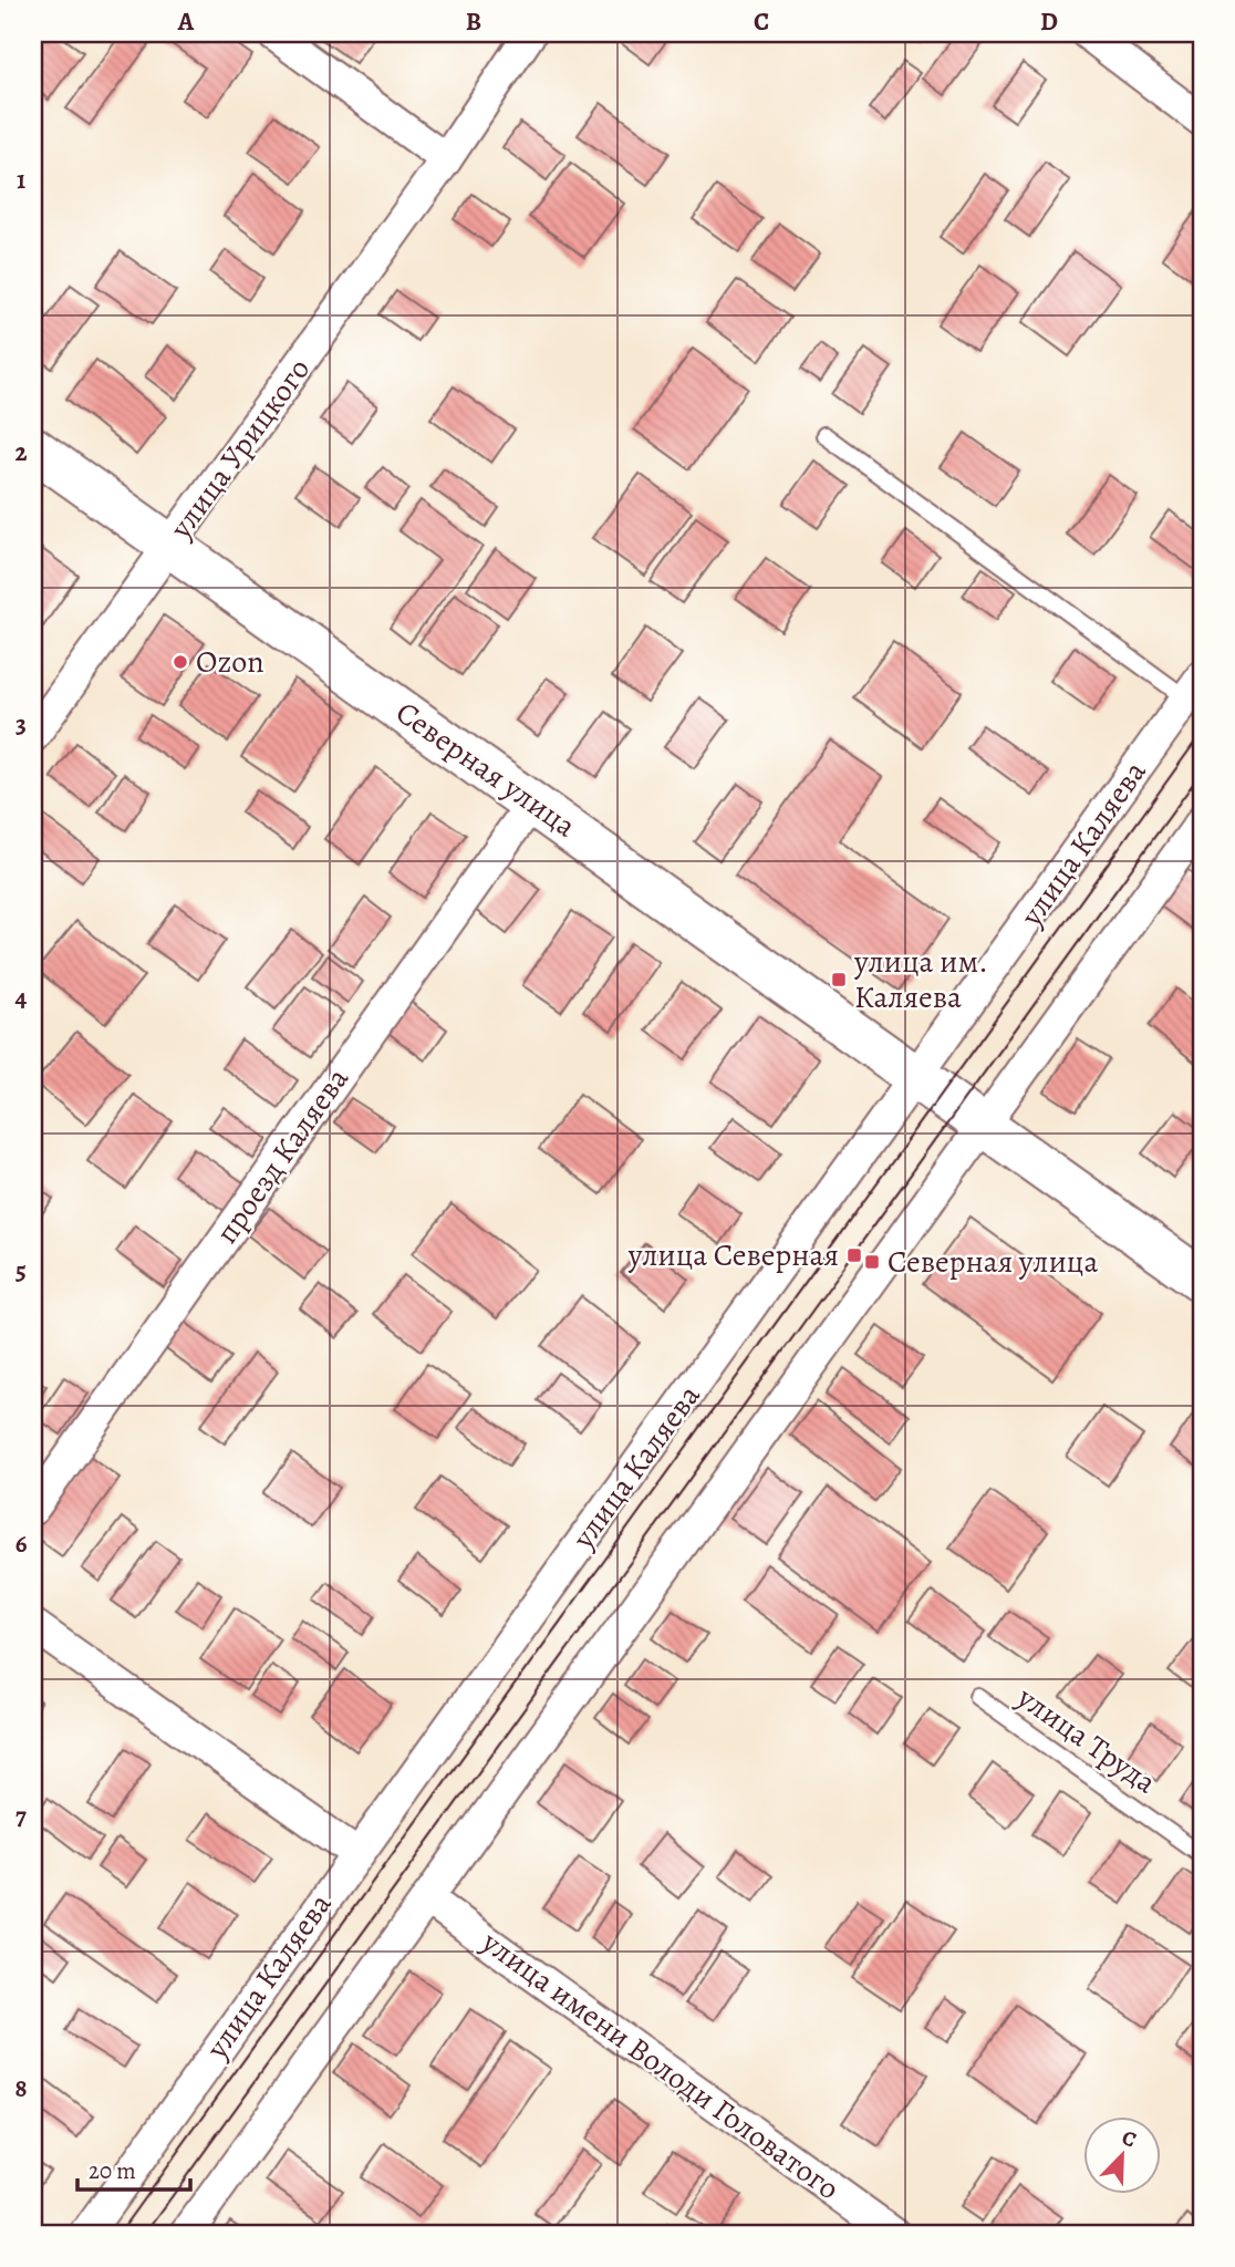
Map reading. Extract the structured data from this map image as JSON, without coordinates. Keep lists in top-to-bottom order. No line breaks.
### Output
{"streets":{"main road":["Северная улица"],"street":["улица Урицкого","улица Каляева","проезд Каляева","улица имени Володи Головатого"],"lane":["улица Труда"]},"crossings":[["улица Урицкого","Северная улица"],["Северная улица","улица Каляева"],["Северная улица","проезд Каляева"]],"places":{"other":["Ozon"],"transit":["улица им. Каляева","улица Северная","Северная улица"]},"scale_bar":"20 m","north":"top right","grid":{"columns":["A","B","C","D"],"rows":["1","2","3","4","5","6","7","8"]}}
